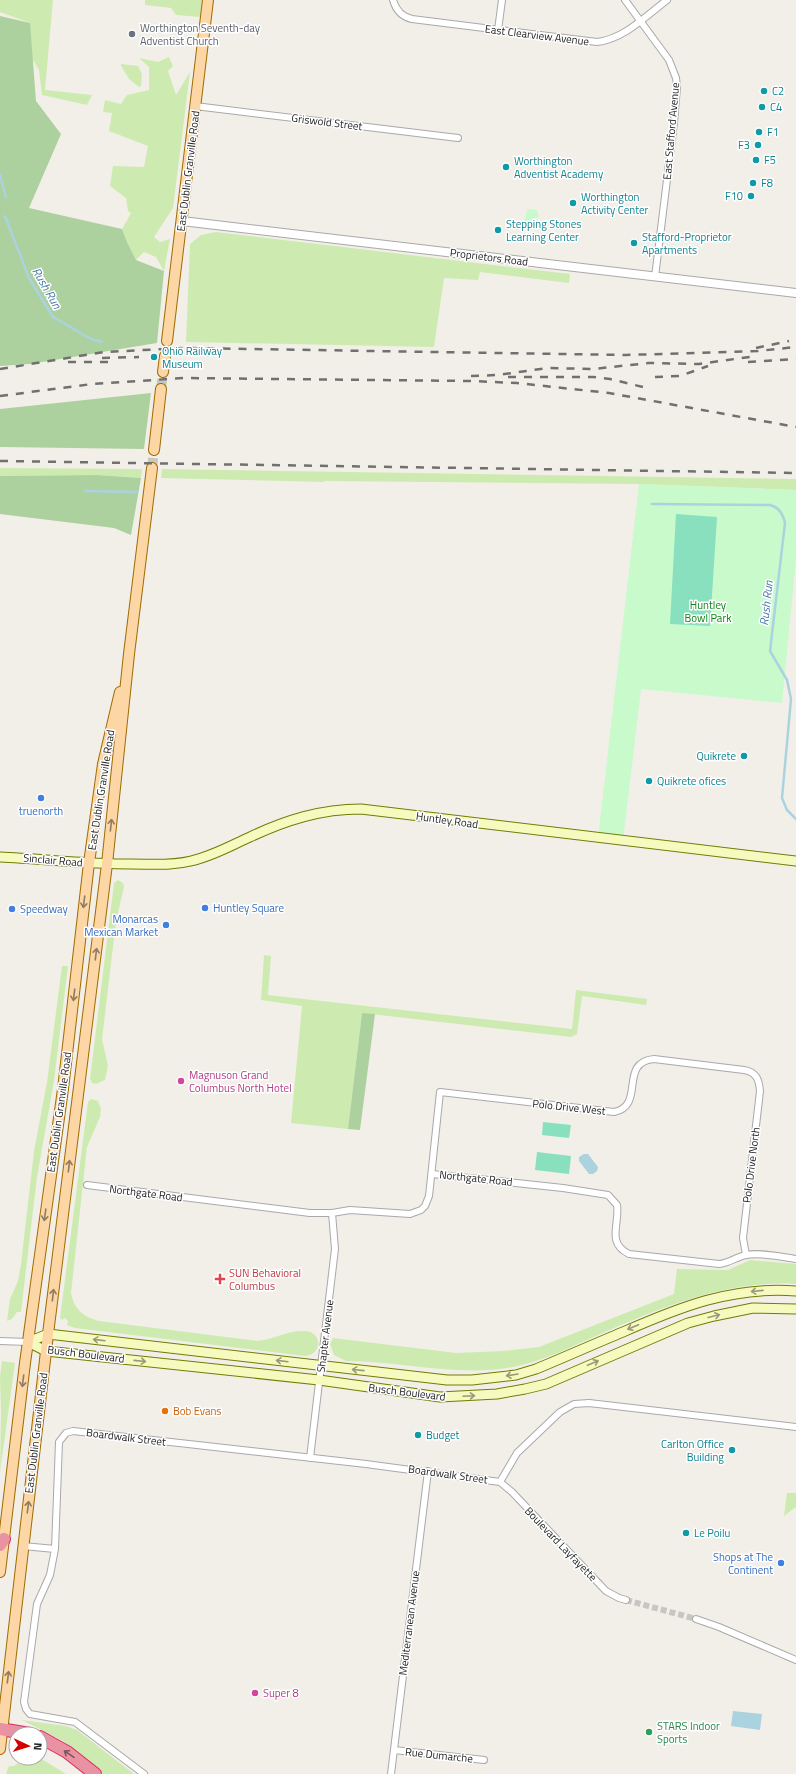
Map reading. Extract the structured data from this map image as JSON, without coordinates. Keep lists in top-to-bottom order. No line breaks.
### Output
{"streets":{"main road":["East Dublin Granville Road","Huntley Road","Sinclair Road","Busch Boulevard"],"street":["East Clearview Avenue","Griswold Street","East Stafford Avenue","Proprietors Road","Polo Drive West","Polo Drive North","Northgate Road","Shapter Avenue","Boardwalk Street","Boulevard Layfayette","Mediterranean Avenue","Rue Dumarche"]},"crossings":[["East Clearview Avenue","East Stafford Avenue"],["Griswold Street","East Dublin Granville Road"],["East Stafford Avenue","Proprietors Road"],["East Dublin Granville Road","Proprietors Road"],["East Dublin Granville Road","Huntley Road"],["East Dublin Granville Road","Sinclair Road"],["East Dublin Granville Road","Busch Boulevard"],["Huntley Road","Sinclair Road"],["Polo Drive West","Polo Drive North"],["Polo Drive West","Northgate Road"],["Polo Drive North","Northgate Road"],["Northgate Road","Shapter Avenue"],["Shapter Avenue","Busch Boulevard"],["Shapter Avenue","Boardwalk Street"],["Boardwalk Street","Boulevard Layfayette"],["Boardwalk Street","Mediterranean Avenue"],["Mediterranean Avenue","Rue Dumarche"]],"water":["Rush Run"],"parks":["Huntley Bowl Park"],"places":{"other":["Worthington Seventh-day Adventist Church","C2","C4","F1","F3","F5","Worthington Adventist Academy","F8","F10","Worthington Activity Center","Stepping Stones Learning Center","Stafford-Proprietor Apartments","Ohio Railway Museum","Quikrete","Quikrete ofices","truenorth","Huntley Square","Speedway","Monarcas Mexican Market","Magnuson Grand Columbus North Hotel","Bob Evans","Budget","Carlton Office Building","Le Poilu","Shops at The Continent","Super 8","STARS Indoor Sports"],"health":["SUN Behavioral Columbus"]},"north":"right"}
